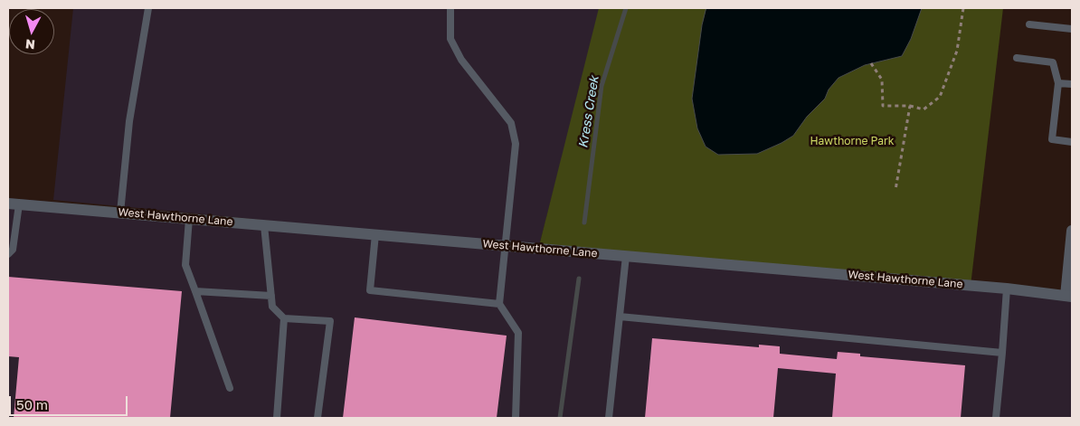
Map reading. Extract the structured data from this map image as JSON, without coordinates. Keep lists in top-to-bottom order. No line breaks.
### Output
{"streets":{"street":["West Hawthorne Lane"]},"water":["Kress Creek"],"parks":["Hawthorne Park"],"scale_bar":"50 m","north":"bottom"}
